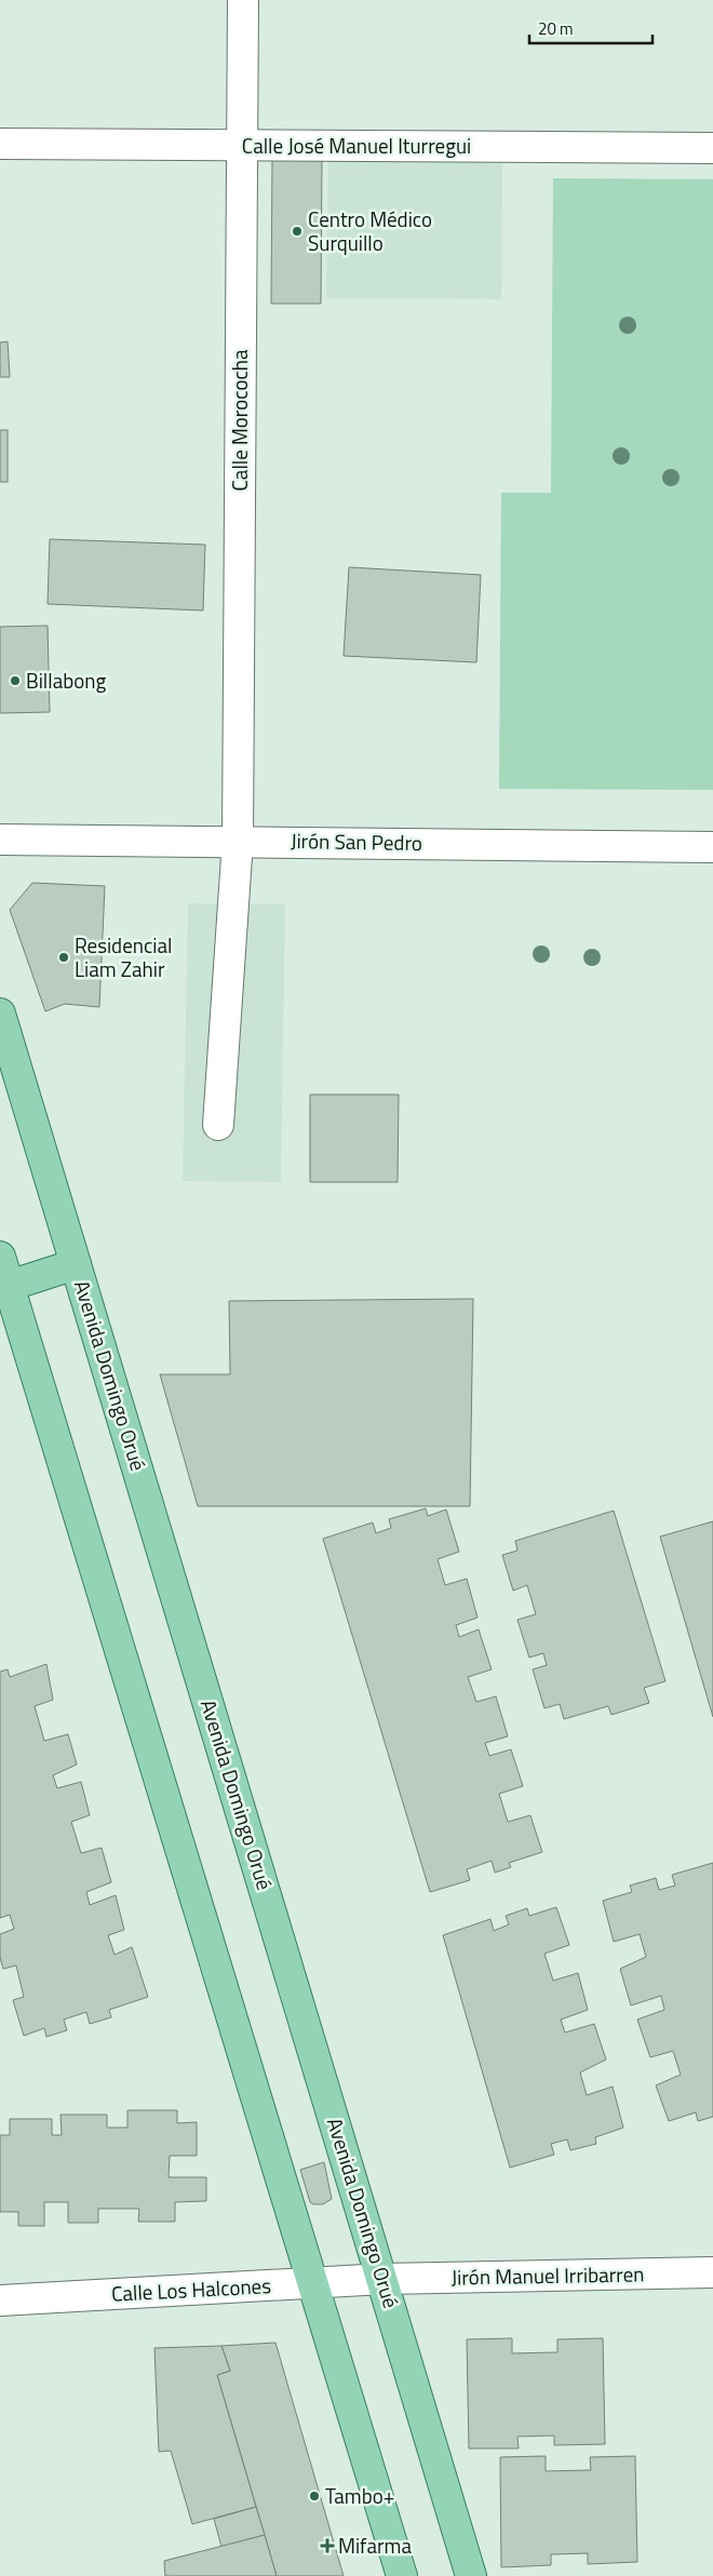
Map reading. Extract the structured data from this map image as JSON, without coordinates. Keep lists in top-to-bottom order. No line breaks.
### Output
{"streets":{"main road":["Avenida Domingo Orué"],"street":["Calle José Manuel Iturregui","Calle Morococha","Jirón San Pedro","Jirón Manuel Irribarren","Calle Los Halcones"]},"crossings":[["Calle José Manuel Iturregui","Calle Morococha"],["Calle Morococha","Jirón San Pedro"],["Avenida Domingo Orué","Jirón Manuel Irribarren"],["Avenida Domingo Orué","Calle Los Halcones"],["Jirón Manuel Irribarren","Calle Los Halcones"]],"places":{"other":["Centro Médico Surquillo","Billabong","Residencial Liam Zahir","Tambo+"],"health":["Mifarma"]},"scale_bar":"20 m"}
